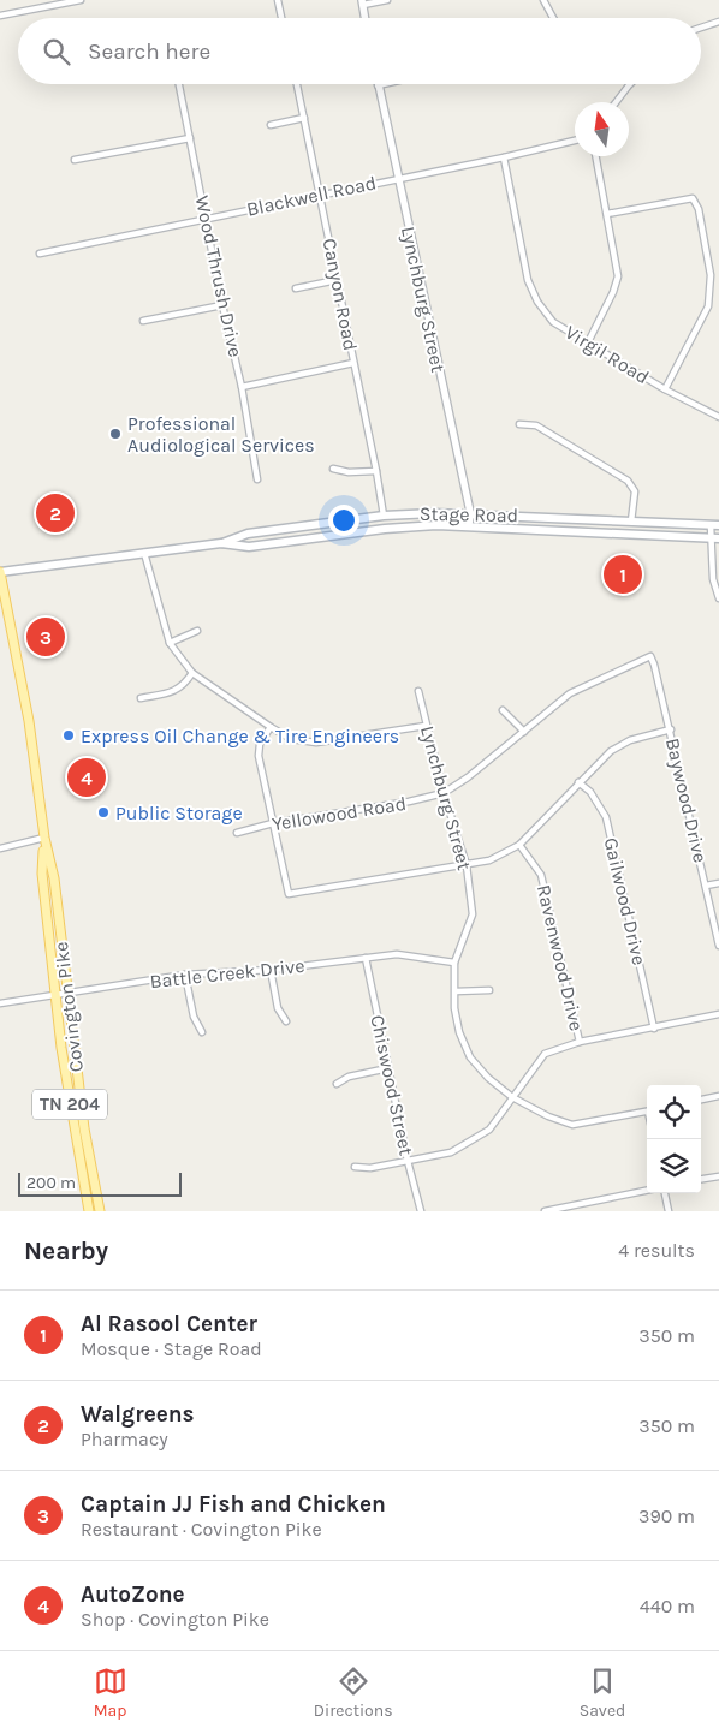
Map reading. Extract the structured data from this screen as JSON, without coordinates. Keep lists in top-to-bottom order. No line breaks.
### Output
{"streets":{"main road":["Stage Road","Covington Pike","TN 204"],"street":["Blackwell Road","Wood Thrush Drive","Canyon Road","Lynchburg Street","Virgil Road","Baywood Drive","Yellowood Road","Gailwood Drive","Ravenwood Drive","Battle Creek Drive","Chiswood Street"]},"crossings":[["Blackwell Road","Wood Thrush Drive"],["Blackwell Road","Canyon Road"],["Blackwell Road","Lynchburg Street"],["Blackwell Road","Virgil Road"],["Canyon Road","Stage Road"],["Lynchburg Street","Stage Road"],["Lynchburg Street","Yellowood Road"],["Lynchburg Street","Battle Creek Drive"],["Stage Road","Covington Pike"],["Baywood Drive","Yellowood Road"],["Battle Creek Drive","Covington Pike"],["Battle Creek Drive","Chiswood Street"]],"places":["Professional Audiological Services","Express Oil Change & Tire Engineers","Public Storage"],"scale_bar":"200 m","north":"top","page":{"search":"Search here","pins":["2","1","3","4"],"scale":"200 m","heading":["Nearby","4 results"],"list":[{"mark":"1","name":"Al Rasool Center","note":"Mosque · Stage Road","value":"350 m"},{"mark":"2","name":"Walgreens","note":"Pharmacy","value":"350 m"},{"mark":"3","name":"Captain JJ Fish and Chicken","note":"Restaurant · Covington Pike","value":"390 m"},{"mark":"4","name":"AutoZone","note":"Shop · Covington Pike","value":"440 m"}],"nav":["Map","Directions","Saved"]}}
